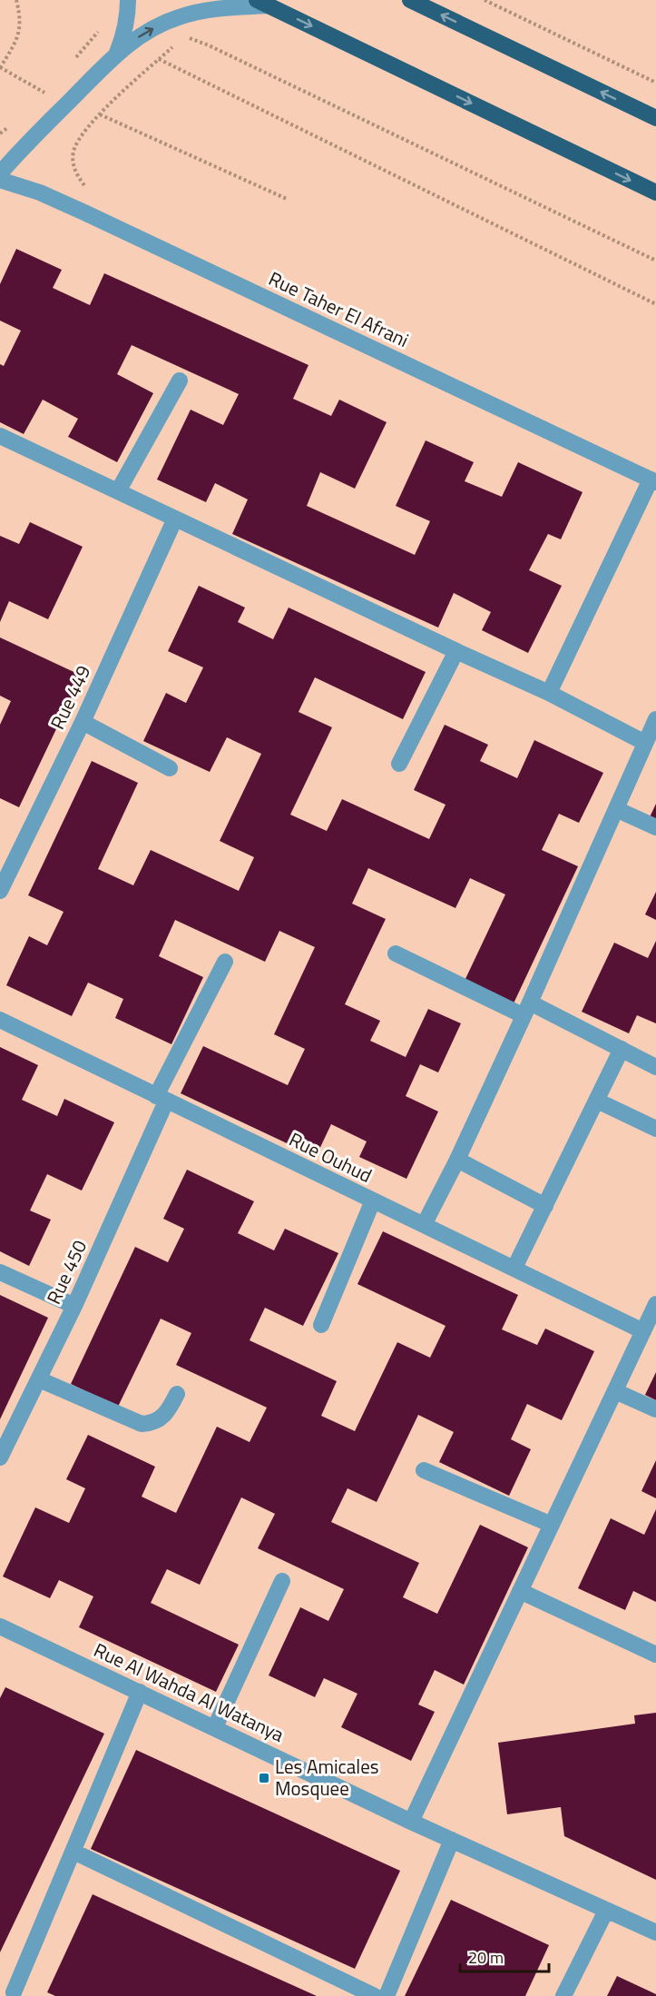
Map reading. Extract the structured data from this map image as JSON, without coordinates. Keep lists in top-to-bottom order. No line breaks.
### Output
{"streets":{"street":["Rue Taher El Afrani","Rue 449","Rue Ouhud","Rue 450","Rue Al Wahda Al Watanya"]},"crossings":[["Rue Ouhud","Rue 450"]],"places":{"transit":["Les Amicales Mosquee"]},"scale_bar":"20 m"}
